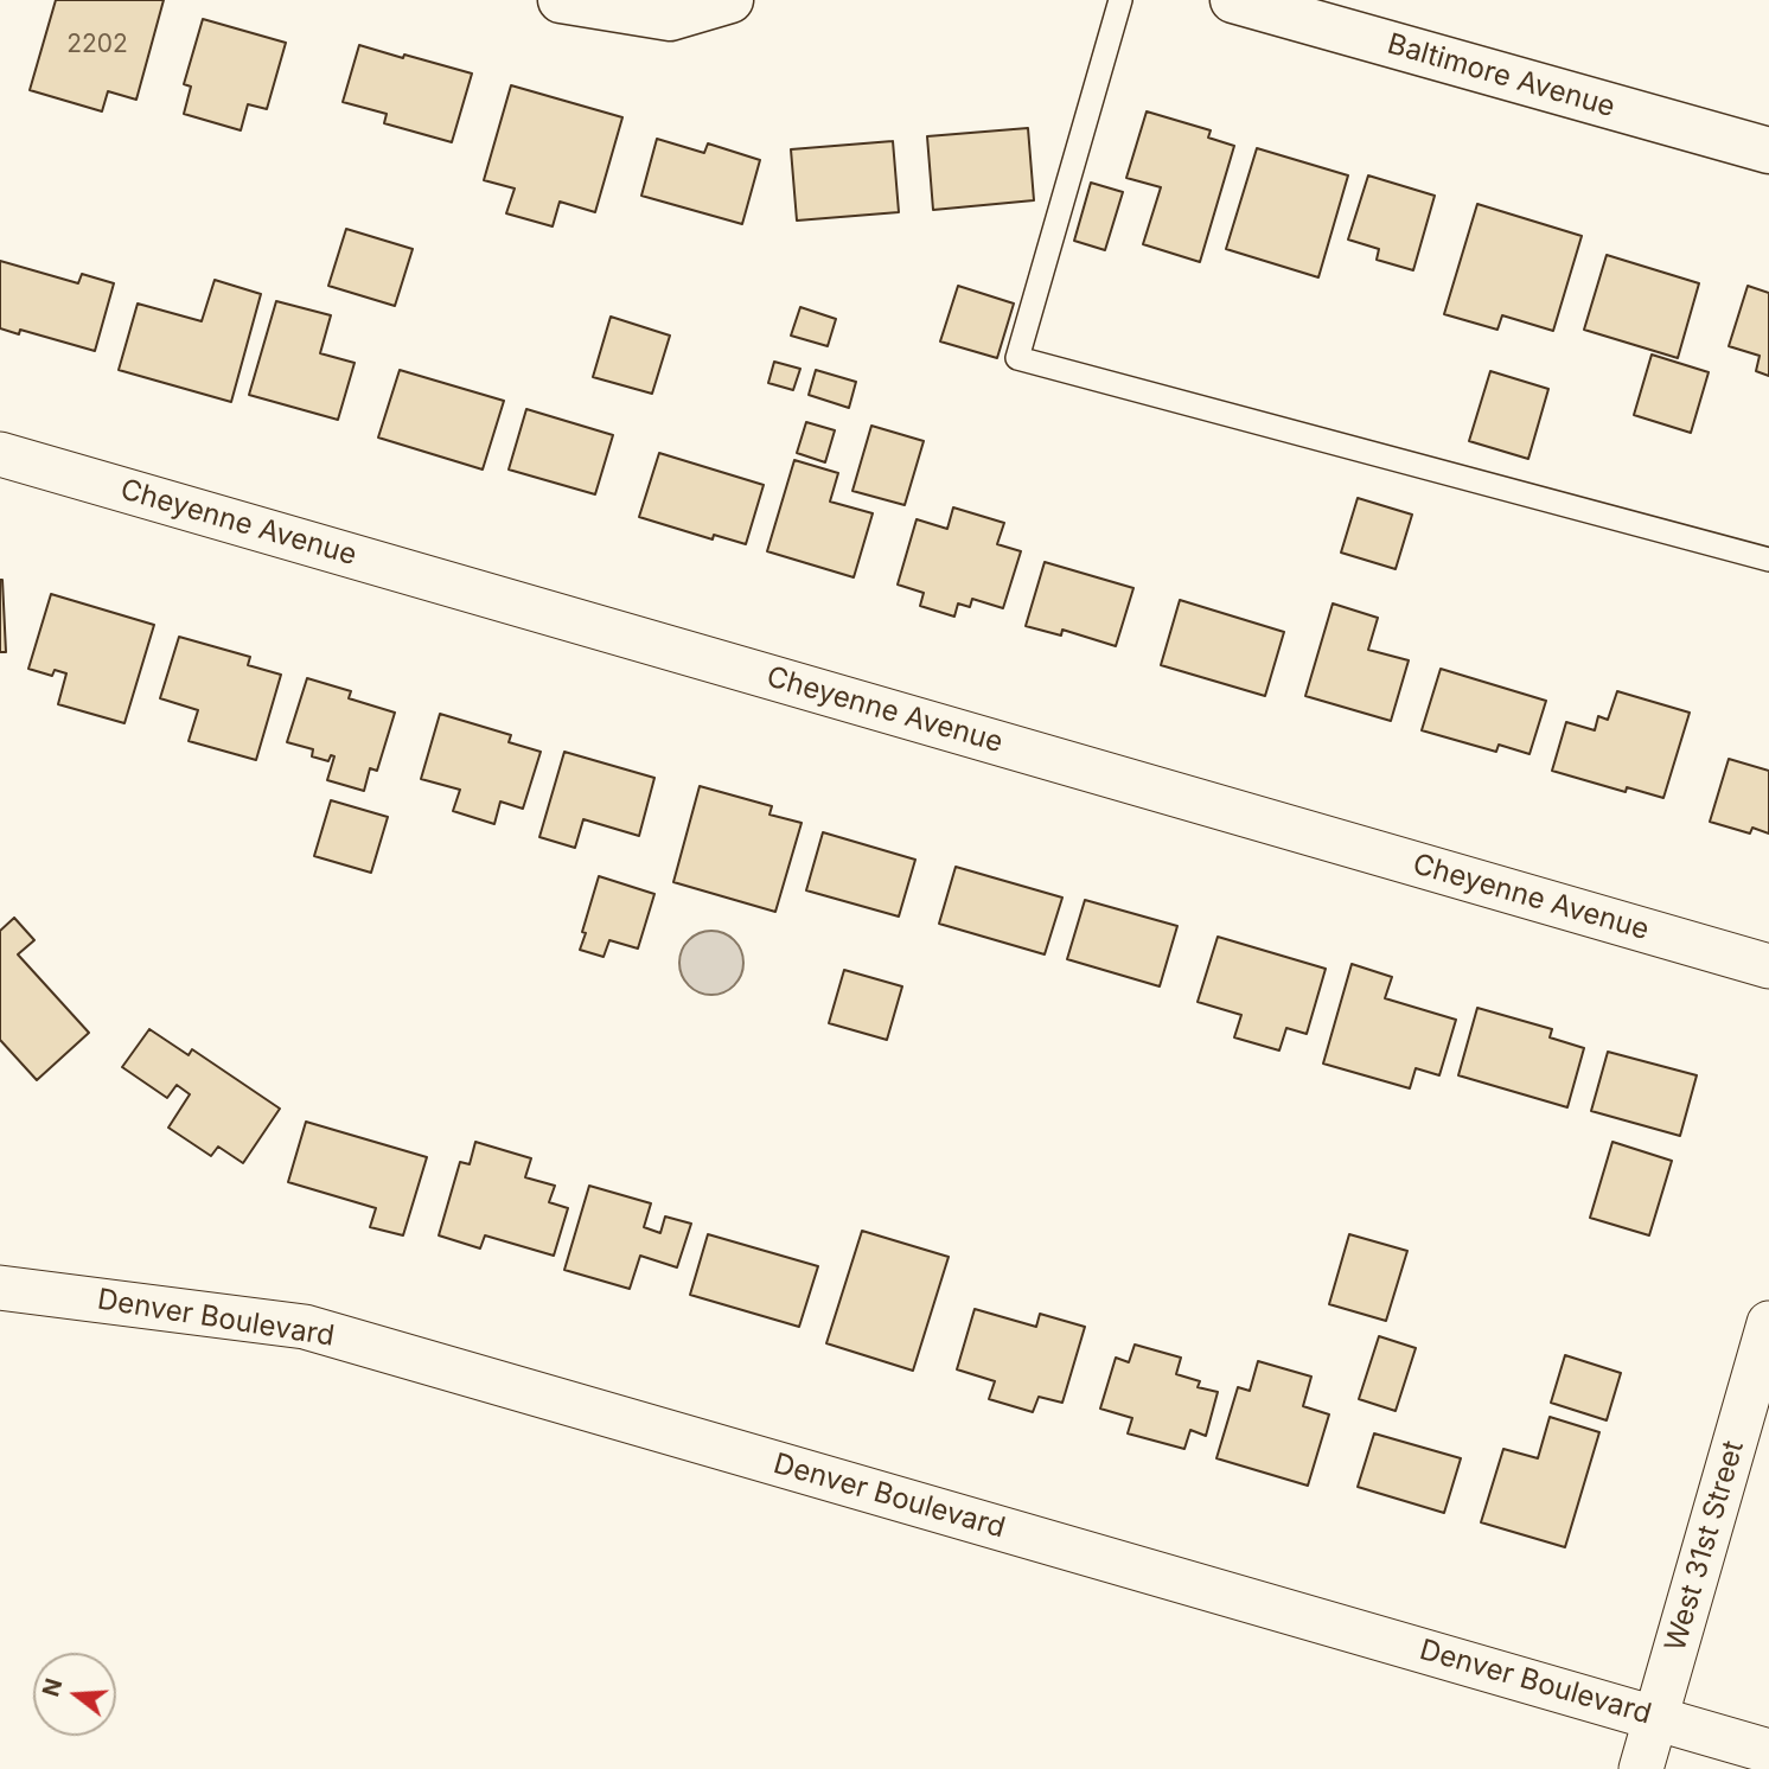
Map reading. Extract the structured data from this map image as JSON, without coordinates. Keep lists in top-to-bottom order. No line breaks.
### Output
{"streets":{"street":["Baltimore Avenue","Cheyenne Avenue","Denver Boulevard","West 31st Street"]},"crossings":[["Denver Boulevard","West 31st Street"]],"house_numbers":["2202"],"north":"left"}
